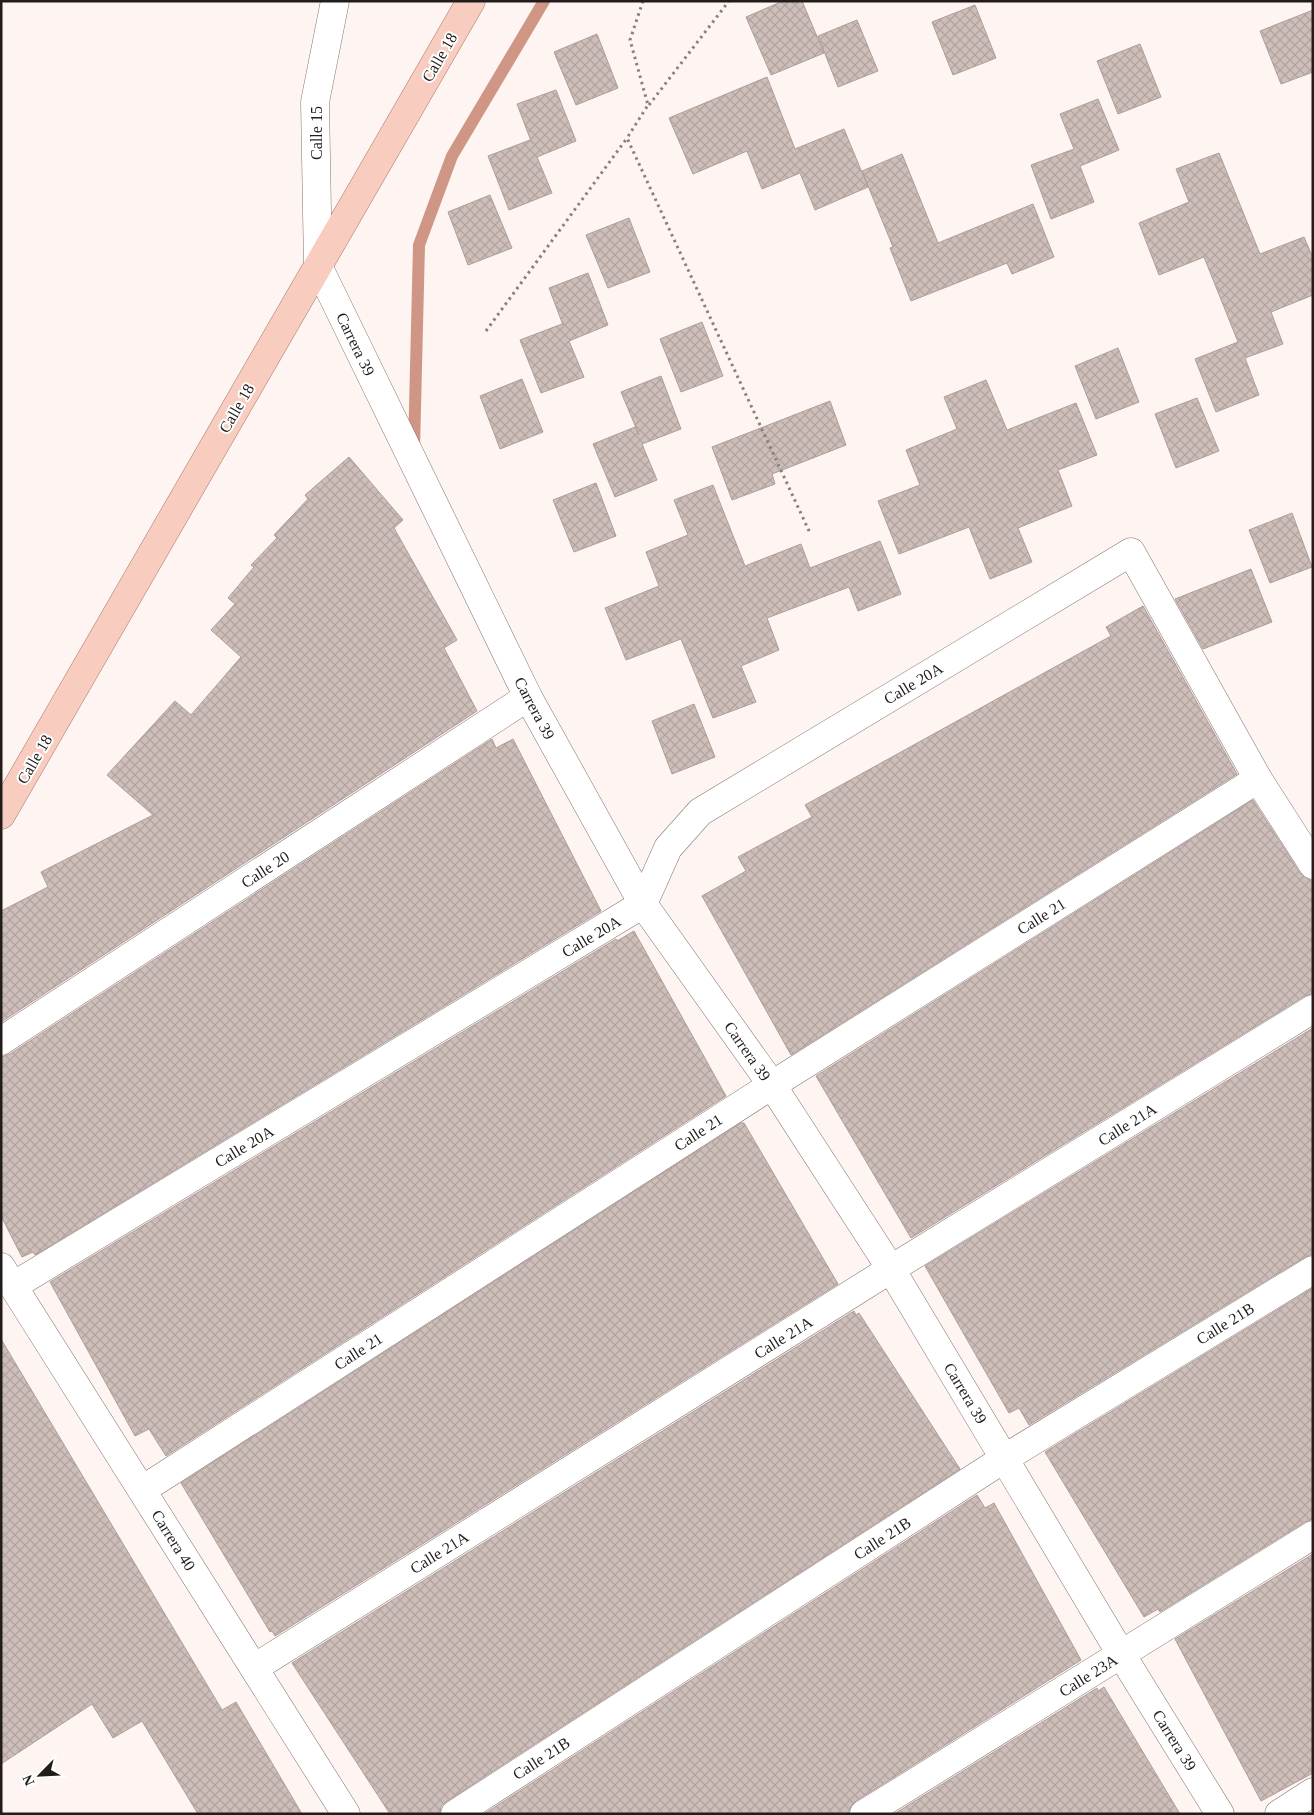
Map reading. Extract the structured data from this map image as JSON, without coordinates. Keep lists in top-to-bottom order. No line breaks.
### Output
{"streets":{"main road":["Calle 18"],"street":["Calle 15","Carrera 39","Calle 20A","Calle 20","Calle 21","Calle 21A","Calle 21B","Carrera 40","Calle 23A"]},"crossings":[["Calle 18","Calle 15"],["Calle 18","Carrera 39"],["Calle 15","Carrera 39"],["Carrera 39","Calle 20A"],["Carrera 39","Calle 20"],["Carrera 39","Calle 21"],["Carrera 39","Calle 21A"],["Carrera 39","Calle 21B"],["Carrera 39","Calle 23A"],["Calle 20A","Calle 21"],["Calle 20A","Carrera 40"],["Calle 21","Carrera 40"],["Calle 21A","Carrera 40"]],"north":"bottom left"}
